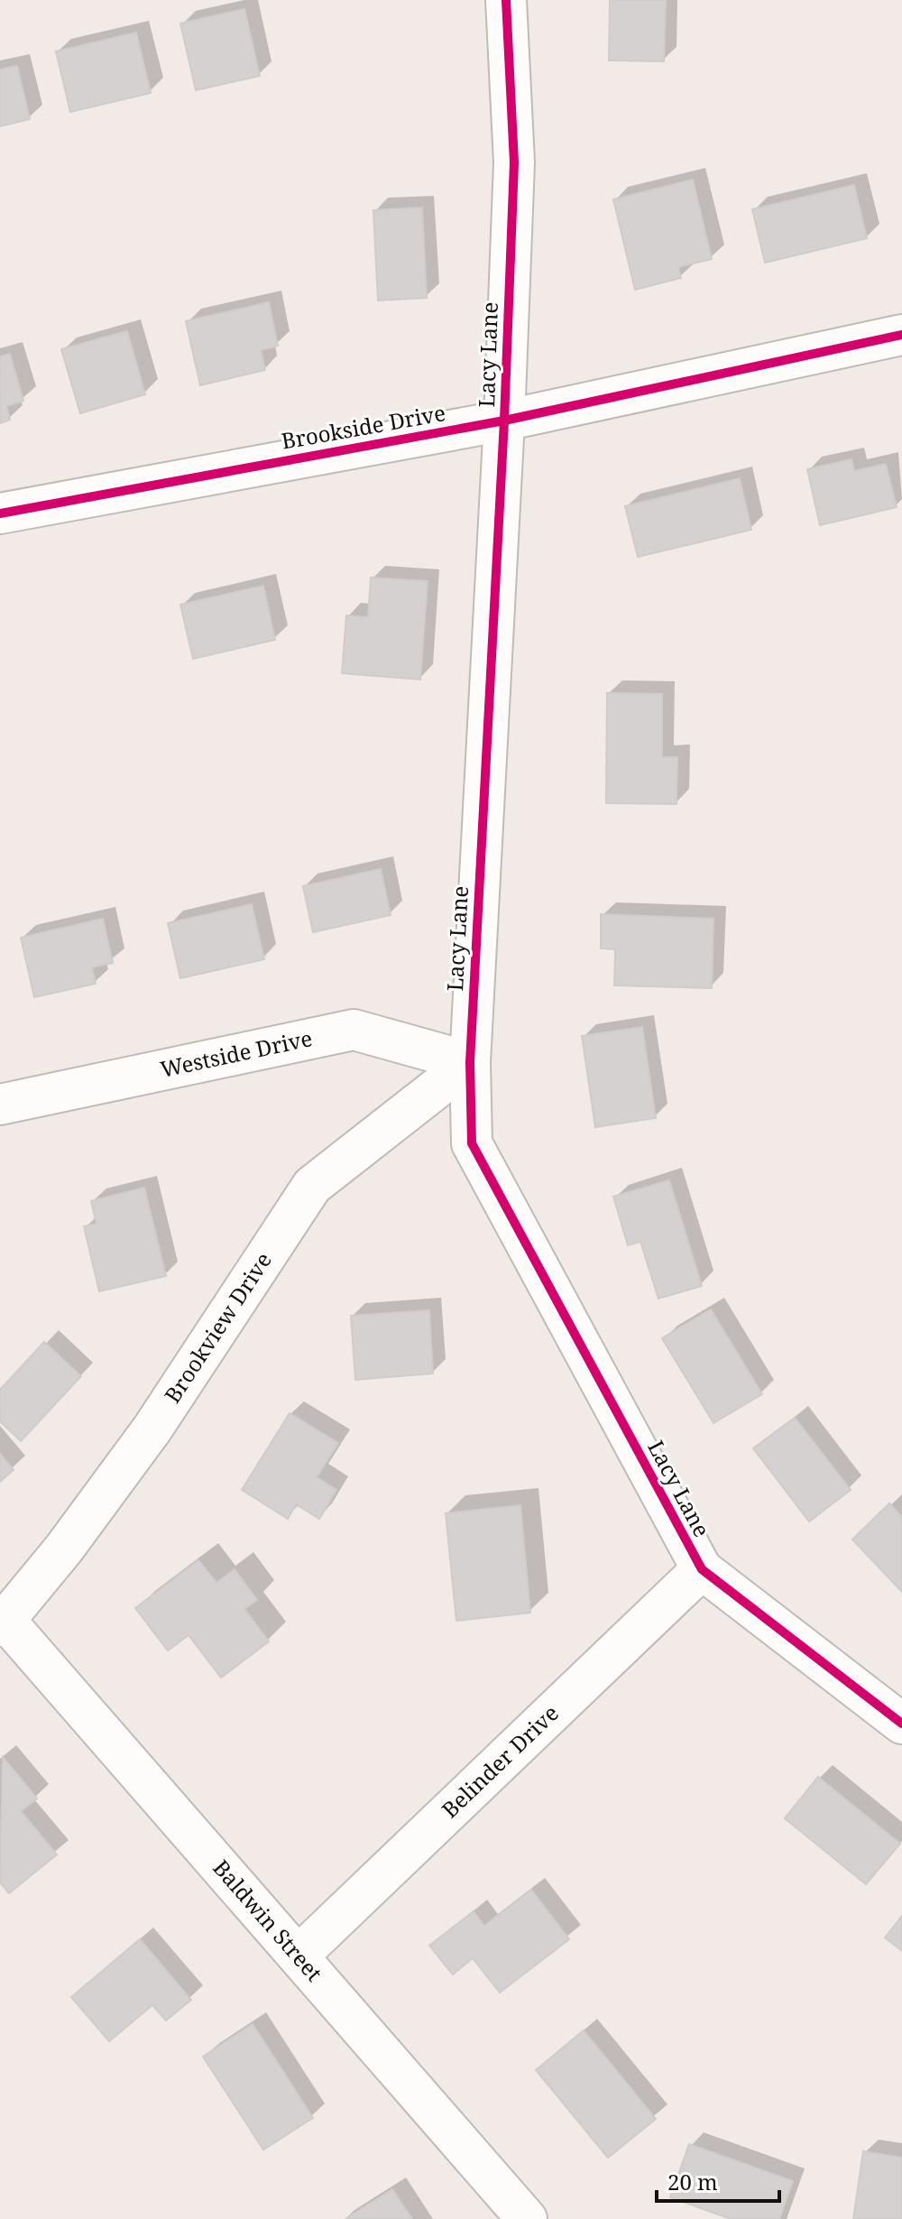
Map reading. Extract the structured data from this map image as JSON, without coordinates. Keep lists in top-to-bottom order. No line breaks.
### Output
{"streets":{"street":["Lacy Lane","Brookside Drive","Westside Drive","Brookview Drive","Belinder Drive","Baldwin Street"]},"crossings":[["Lacy Lane","Brookside Drive"],["Lacy Lane","Westside Drive"],["Lacy Lane","Brookview Drive"],["Lacy Lane","Belinder Drive"],["Westside Drive","Brookview Drive"],["Brookview Drive","Baldwin Street"],["Belinder Drive","Baldwin Street"]],"scale_bar":"20 m"}
